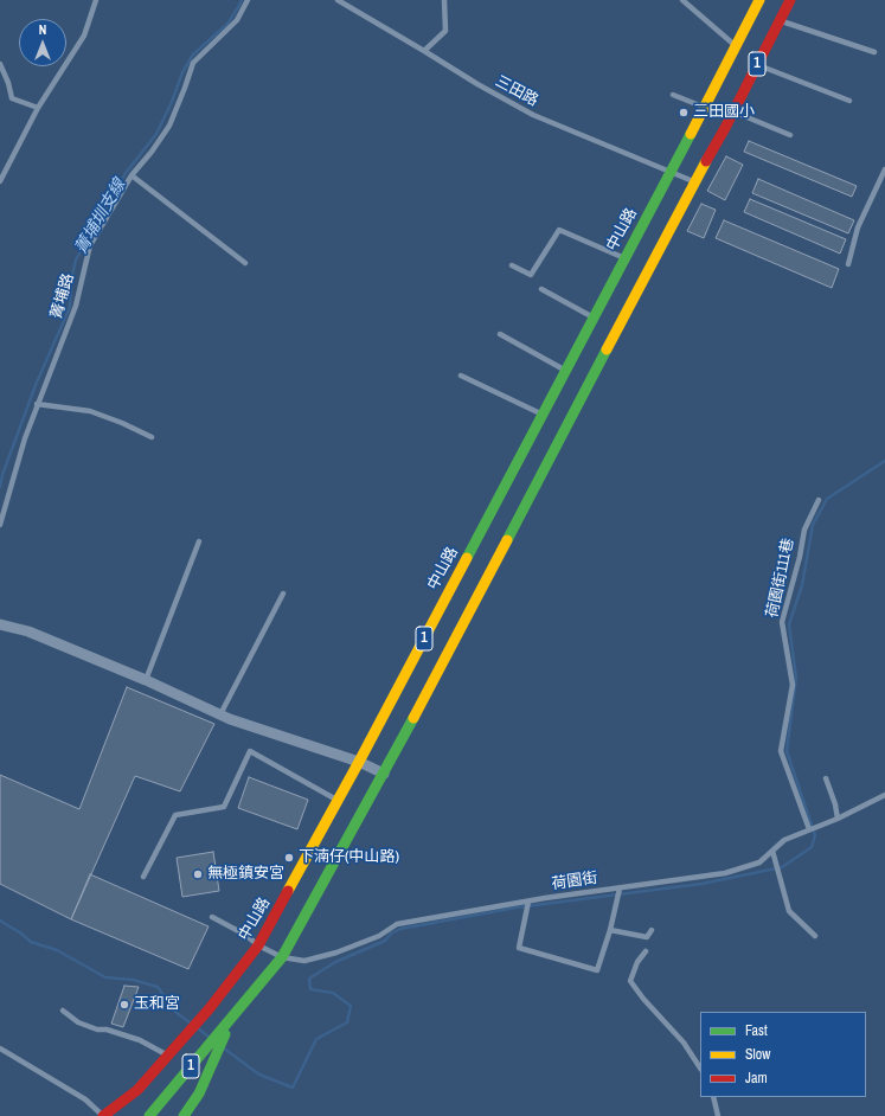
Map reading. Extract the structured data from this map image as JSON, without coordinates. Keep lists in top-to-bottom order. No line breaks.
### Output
{"streets":{"main road":["1","中山路"],"lane":["三田路","菁埔路","荷園街111巷","荷園街"]},"crossings":[["1","三田路"],["1","荷園街"],["三田路","中山路"],["中山路","荷園街"],["荷園街111巷","荷園街"]],"water":["菁埔圳支線"],"places":["三田國小","下湳仔(中山路)","無極鎮安宮","玉和宮"],"legend":["Fast","Slow","Jam"],"north":"top"}
